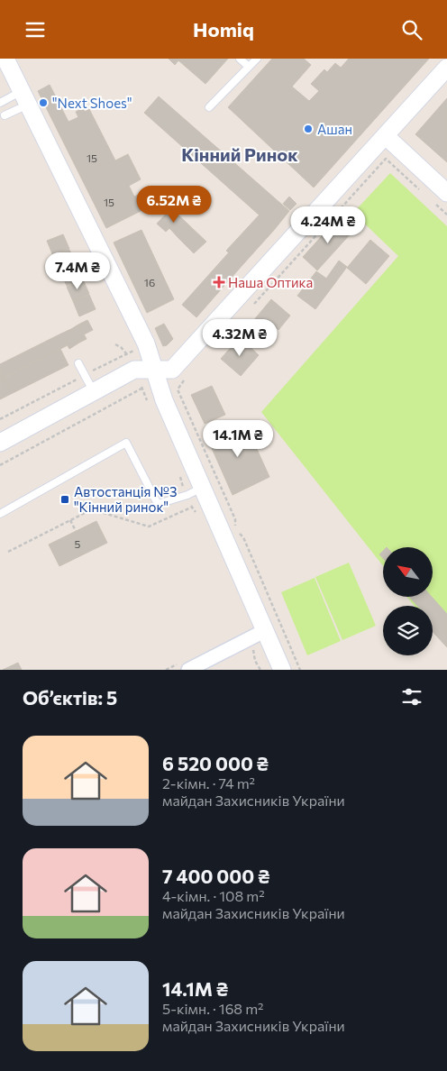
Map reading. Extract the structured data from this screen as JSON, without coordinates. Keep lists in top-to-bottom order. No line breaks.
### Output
{"districts":["Кінний Ринок"],"places":{"other":["\"Next Shoes\"","Ашан"],"health":["Наша Оптика"],"transit":["Автостанція №3 \"Кінний ринок\""]},"house_numbers":["15","15","16","5"],"north":"top left","page":{"header":"Homiq","price":["6.52M ₴","4.24M ₴","7.4M ₴","4.32M ₴","14.1M ₴"],"heading":"Об’єктів: 5","list":[{"name":"6 520 000 ₴","note":"2-кімн. · 74 m² · майдан Захисників України"},{"name":"7 400 000 ₴","note":"4-кімн. · 108 m² · майдан Захисників України"},{"name":"14.1M ₴","note":"5-кімн. · 168 m² · майдан Захисників України"}]}}
